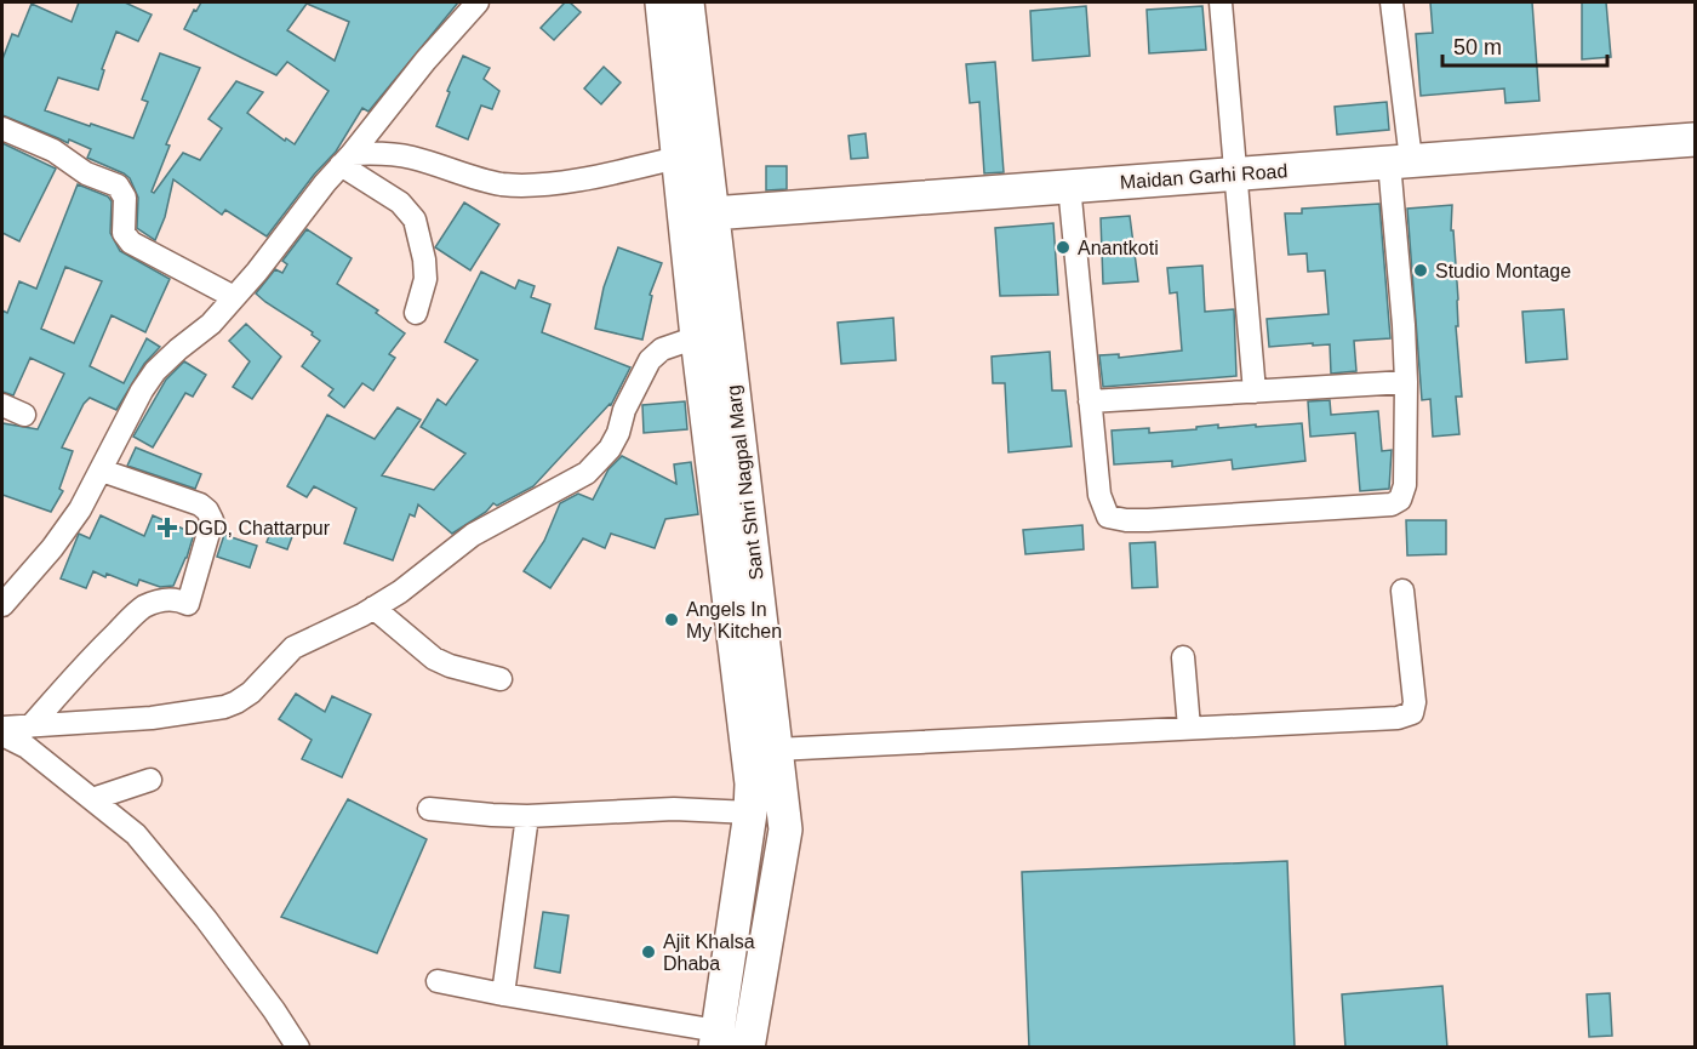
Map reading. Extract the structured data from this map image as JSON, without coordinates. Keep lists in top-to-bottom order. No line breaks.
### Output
{"streets":{"main road":["Maidan Garhi Road","Sant Shri Nagpal Marg"]},"crossings":[["Maidan Garhi Road","Sant Shri Nagpal Marg"]],"places":{"other":["Anantkoti","Studio Montage","Angels In My Kitchen","Ajit Khalsa Dhaba"],"health":["DGD, Chattarpur"]},"scale_bar":"50 m"}
